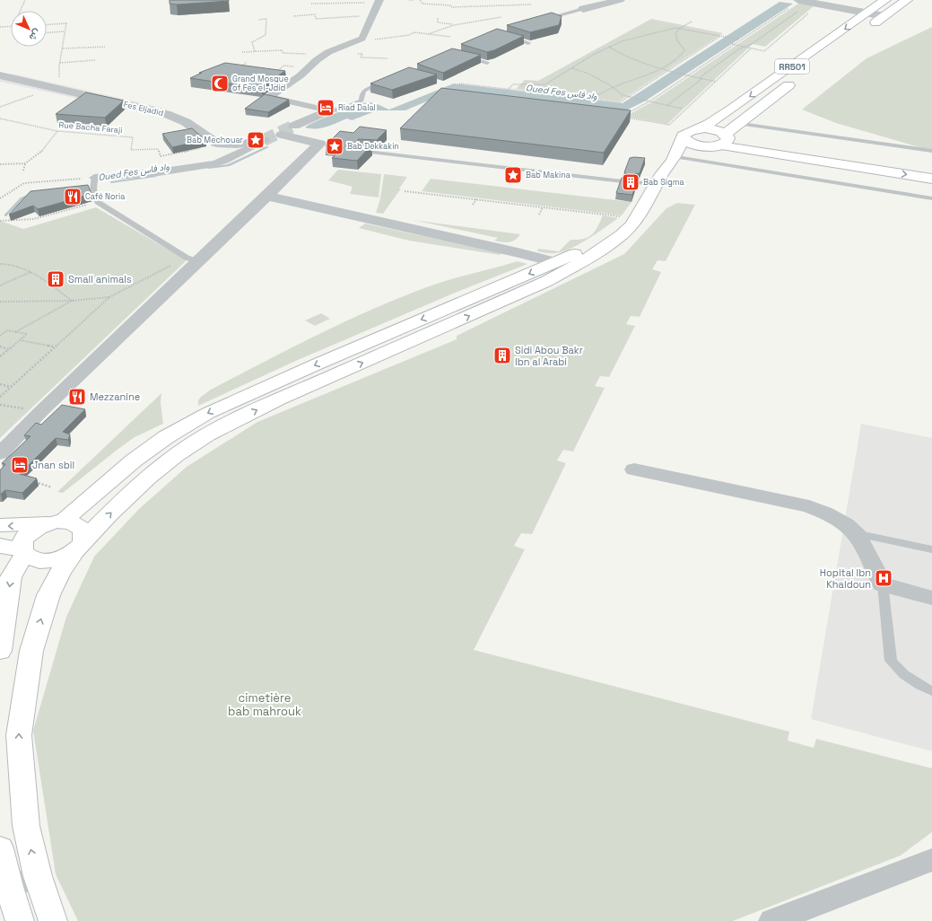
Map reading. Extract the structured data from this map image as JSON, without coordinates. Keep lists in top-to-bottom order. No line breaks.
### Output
{"streets":{"main road":["RR501"],"street":["Fes Eljadid"],"path":["Rue Bacha Faraji"]},"crossings":[["Fes Eljadid","Rue Bacha Faraji"]],"water":["Oued Fes واد فاس"],"parks":["cimetière bab mahrouk"],"places":{"mosque":["Grand Mosque of Fes el-Jdid"],"hotel":["Riad Dalal","Jnan sbil"],"place":["Bab Mechouar","Bab Dekkakin","Bab Makina"],"building":["Bab Sigma","Small animals","Sidi Abou Bakr Ibn al Arabi"],"restaurant":["Café Noria","Mezzanine"],"hospital":["Hopital Ibn Khaldoun"]},"north":"bottom right"}
